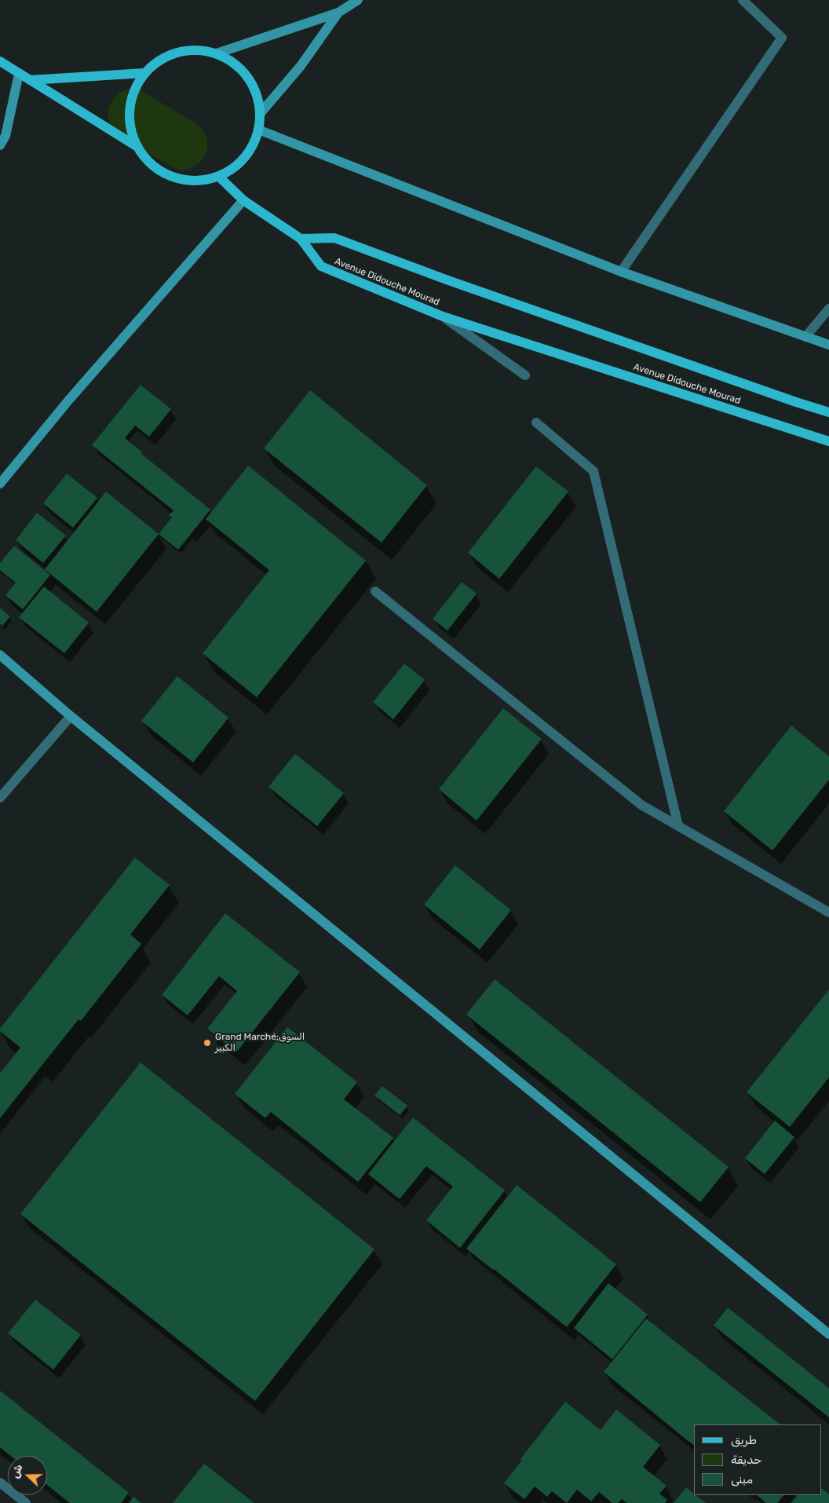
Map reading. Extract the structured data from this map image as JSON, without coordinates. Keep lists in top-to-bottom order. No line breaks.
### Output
{"streets":{"main road":["Avenue Didouche Mourad"]},"places":["Grand Marché;السوق الكبير"],"legend":["طريق","حديقة","مبنى"],"north":"left"}
